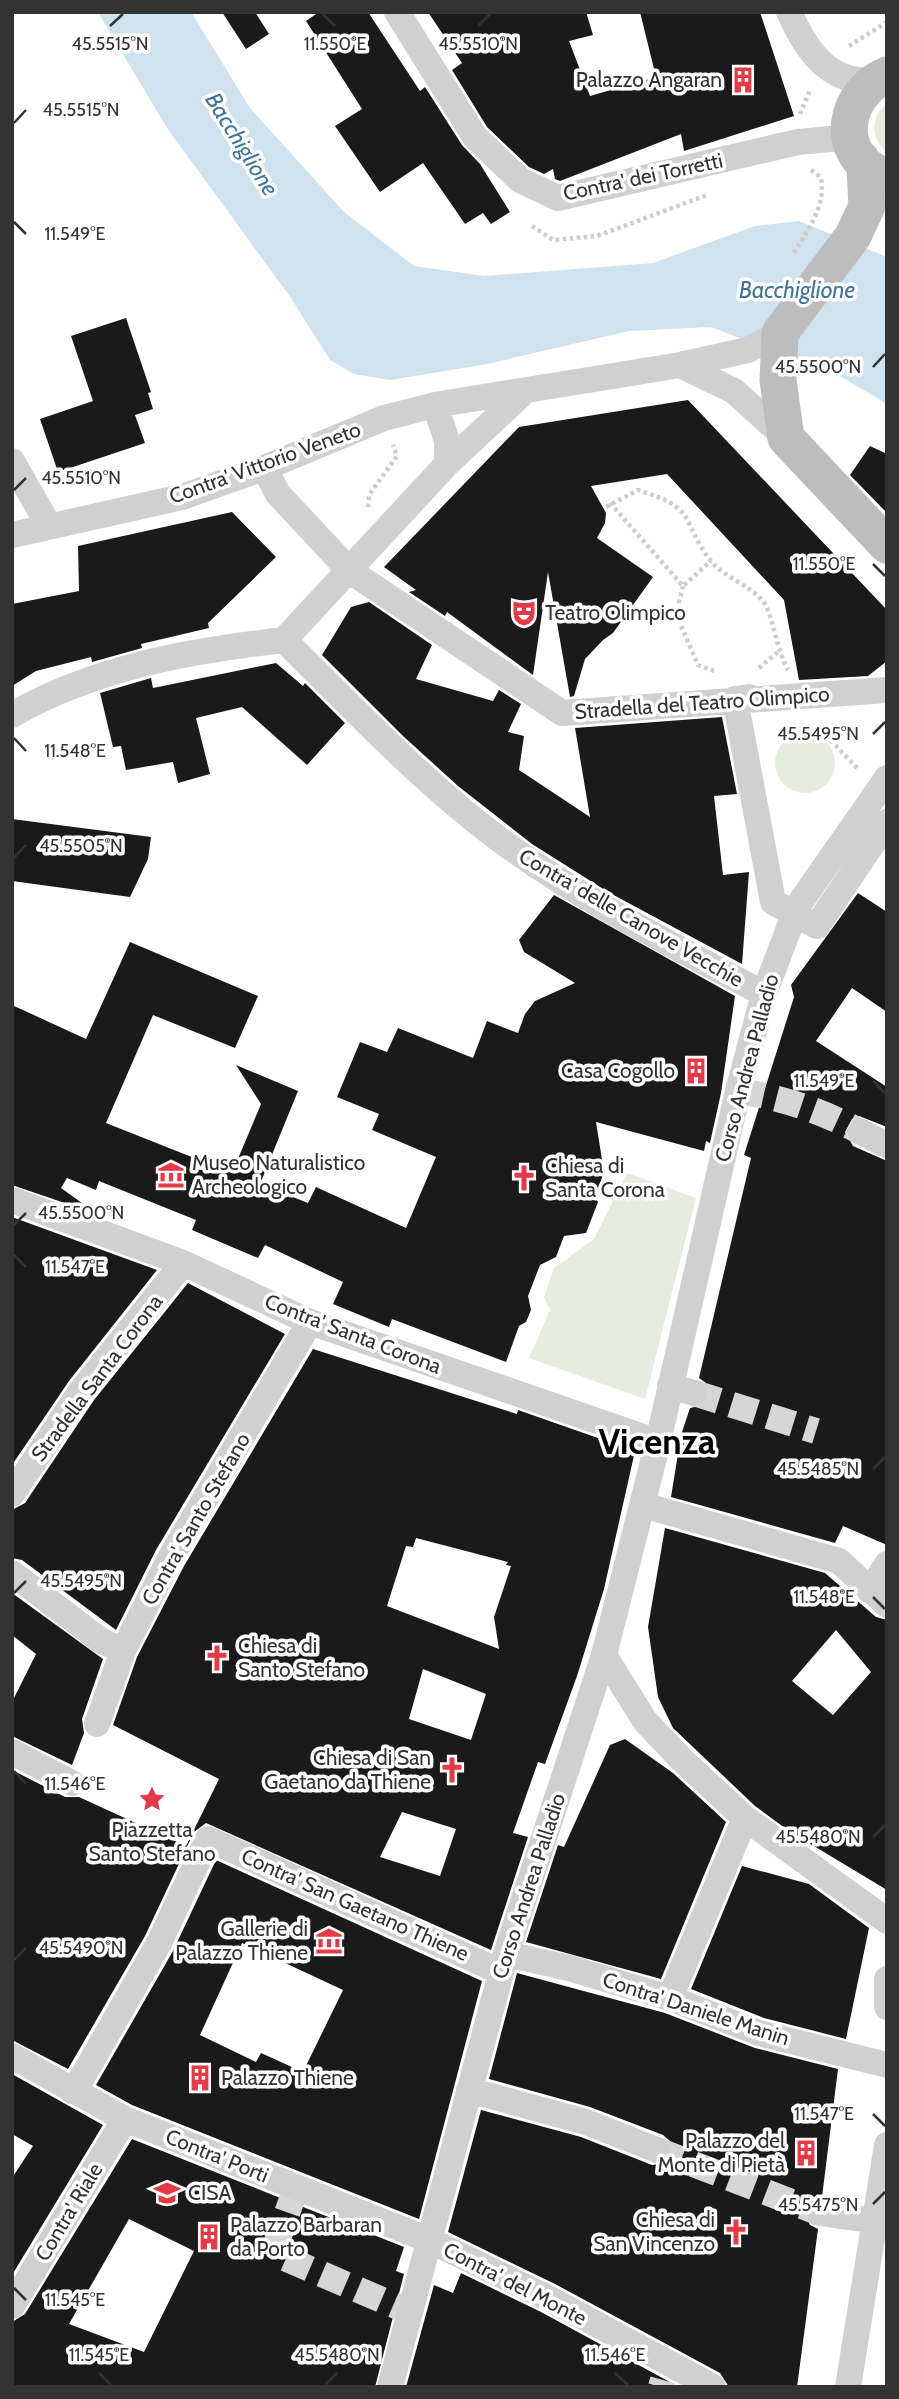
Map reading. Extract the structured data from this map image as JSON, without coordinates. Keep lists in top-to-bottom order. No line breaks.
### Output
{"streets":{"street":["Contra' dei Torretti","Contra' Vittorio Veneto","Stradella del Teatro Olimpico","Contra' delle Canove Vecchie","Corso Andrea Palladio","Contra' Santa Corona","Stradella Santa Corona","Contra' Santo Stefano","Contra' San Gaetano Thiene","Contra' Daniele Manin","Contra' Porti","Contra' Riale","Contra' del Monte"]},"crossings":[["Contra' Vittorio Veneto","Stradella del Teatro Olimpico"],["Contra' delle Canove Vecchie","Corso Andrea Palladio"],["Corso Andrea Palladio","Contra' Santa Corona"],["Corso Andrea Palladio","Contra' San Gaetano Thiene"],["Corso Andrea Palladio","Contra' Daniele Manin"],["Corso Andrea Palladio","Contra' Porti"],["Corso Andrea Palladio","Contra' del Monte"],["Contra' Santa Corona","Stradella Santa Corona"],["Contra' Santa Corona","Contra' Santo Stefano"],["Contra' San Gaetano Thiene","Contra' Daniele Manin"],["Contra' San Gaetano Thiene","Contra' Porti"],["Contra' Porti","Contra' Riale"],["Contra' Porti","Contra' del Monte"]],"districts":["Vicenza"],"water":["Bacchiglione"],"places":{"building":["Palazzo Angaran","Casa Cogollo","Palazzo Thiene","Palazzo del Monte di Pietà","Palazzo Barbaran da Porto"],"theatre":["Teatro Olimpico"],"museum":["Museo Naturalistico Archeologico","Gallerie di Palazzo Thiene"],"church":["Chiesa di Santa Corona","Chiesa di Santo Stefano","Chiesa di San Gaetano da Thiene","Chiesa di San Vincenzo"],"place":["Piazzetta Santo Stefano"],"school or university":["CISA"]},"coordinates":["45.5515°N","11.550°E","45.5510°N","11.549°E","45.5500°N","45.5495°N","11.548°E","45.5505°N","11.547°E","45.5485°N","11.546°E","45.5480°N","45.5490°N","45.5475°N","11.545°E"]}
